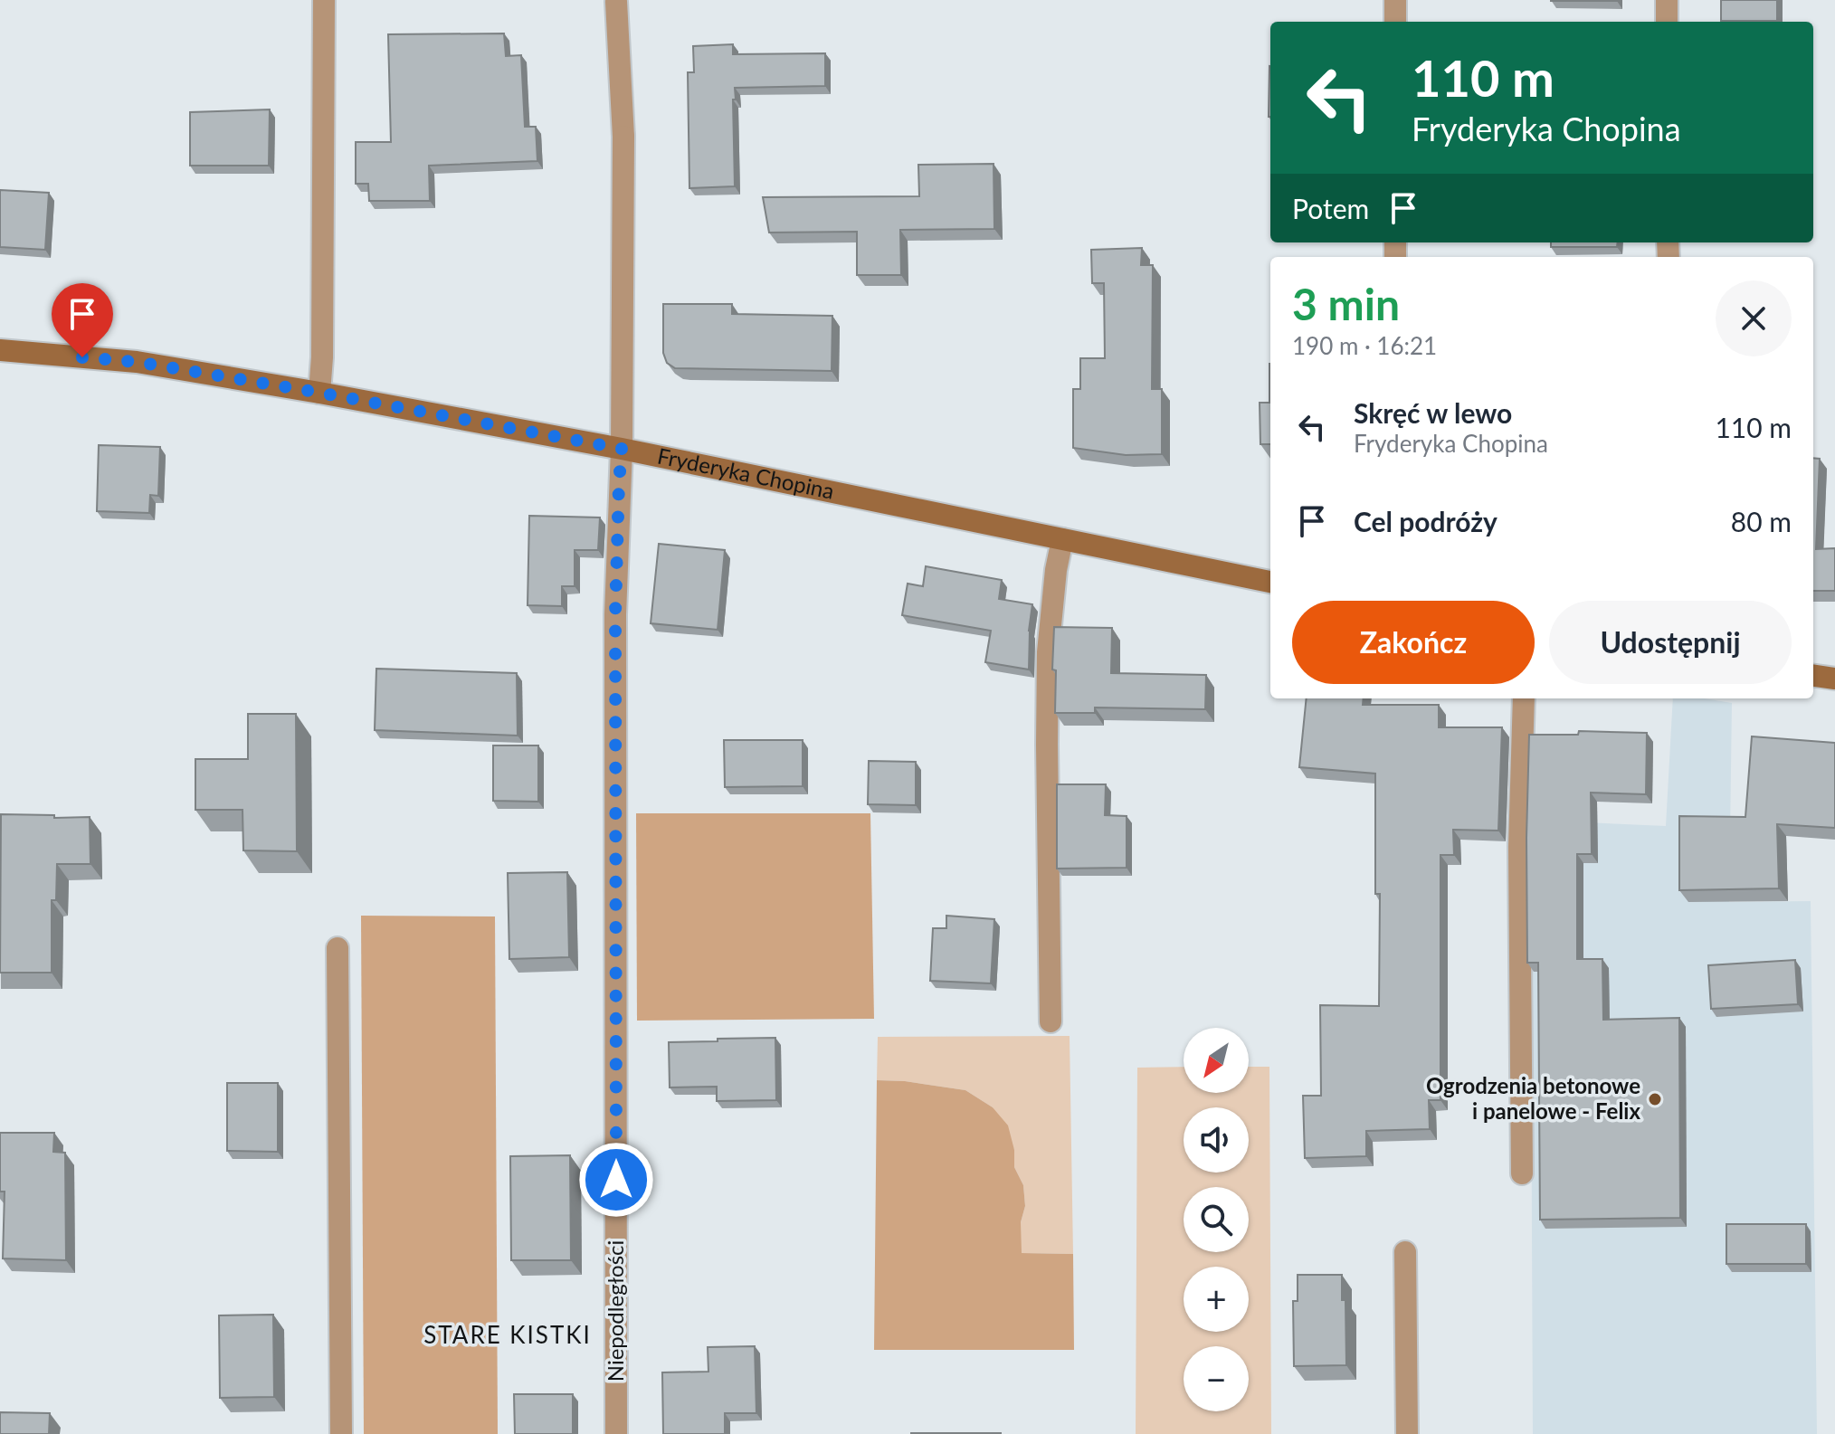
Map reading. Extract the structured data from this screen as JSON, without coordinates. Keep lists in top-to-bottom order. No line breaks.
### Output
{"streets":{"main road":["Fryderyka Chopina"],"street":["Niepodległości"]},"crossings":[["Fryderyka Chopina","Niepodległości"]],"districts":["STARE KISTKI"],"places":["Ogrodzenia betonowe i panelowe - Felix"],"north":"bottom left","page":{"turn":["110 m","Fryderyka Chopina"],"then":"Potem","heading":["3 min","190 m · 16:21"],"list":[{"name":"Skręć w lewo","note":"Fryderyka Chopina","value":"110 m"},{"name":"Cel podróży","value":"80 m"}],"buttons":["Zakończ","Udostępnij"],"map_buttons":["+","−"]}}
